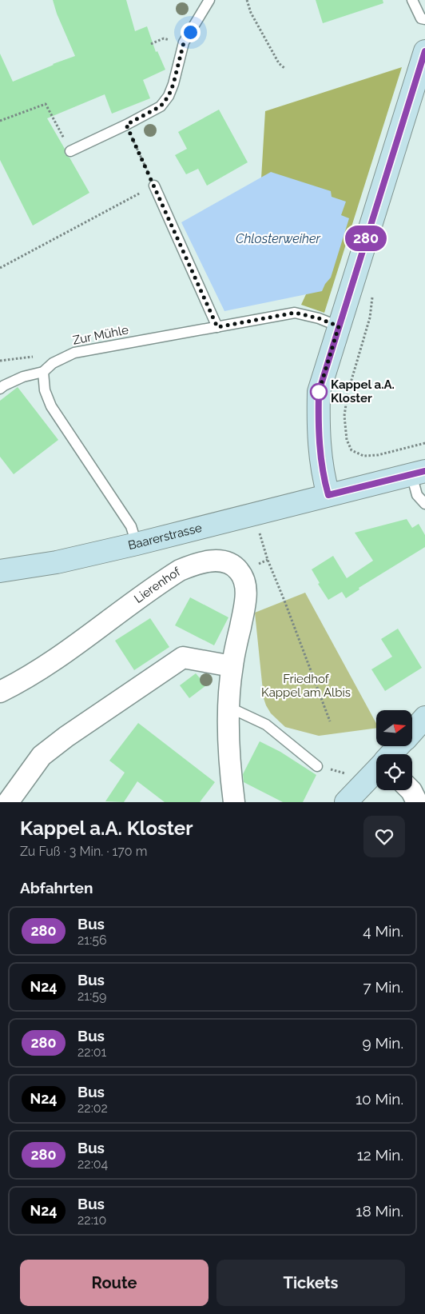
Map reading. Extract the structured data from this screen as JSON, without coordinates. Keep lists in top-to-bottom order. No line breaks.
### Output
{"streets":{"street":["Baarerstrasse","Lierenhof"],"lane":["Zur Mühle"]},"water":["Chlosterweiher"],"parks":["Friedhof Kappel am Albis"],"places":["Kappel a.A. Kloster"],"lines":["bus line 280"],"north":"right","page":{"on_map":"280","heading":[["Kappel a.A. Kloster","Zu Fuß · 3 Min. · 170 m"],"Abfahrten"],"list":[{"mark":"280","name":"Bus","note":"21:56","value":"4 Min."},{"mark":"N24","name":"Bus","note":"21:59","value":"7 Min."},{"mark":"280","name":"Bus","note":"22:01","value":"9 Min."},{"mark":"N24","name":"Bus","note":"22:02","value":"10 Min."},{"mark":"280","name":"Bus","note":"22:04","value":"12 Min."},{"mark":"N24","name":"Bus","note":"22:10","value":"18 Min."}],"buttons":["Route","Tickets"]}}
